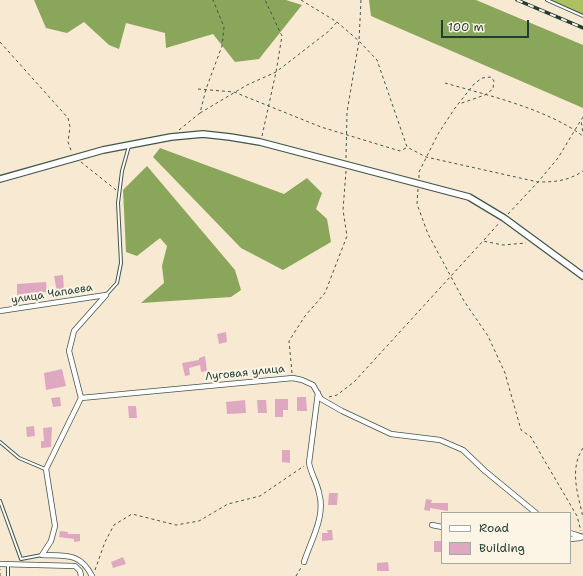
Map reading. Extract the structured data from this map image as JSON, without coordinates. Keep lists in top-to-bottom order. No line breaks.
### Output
{"streets":{"street":["улица Чапаева","Луговая улица"]},"legend":["Road","Building"],"scale_bar":"100 m"}
